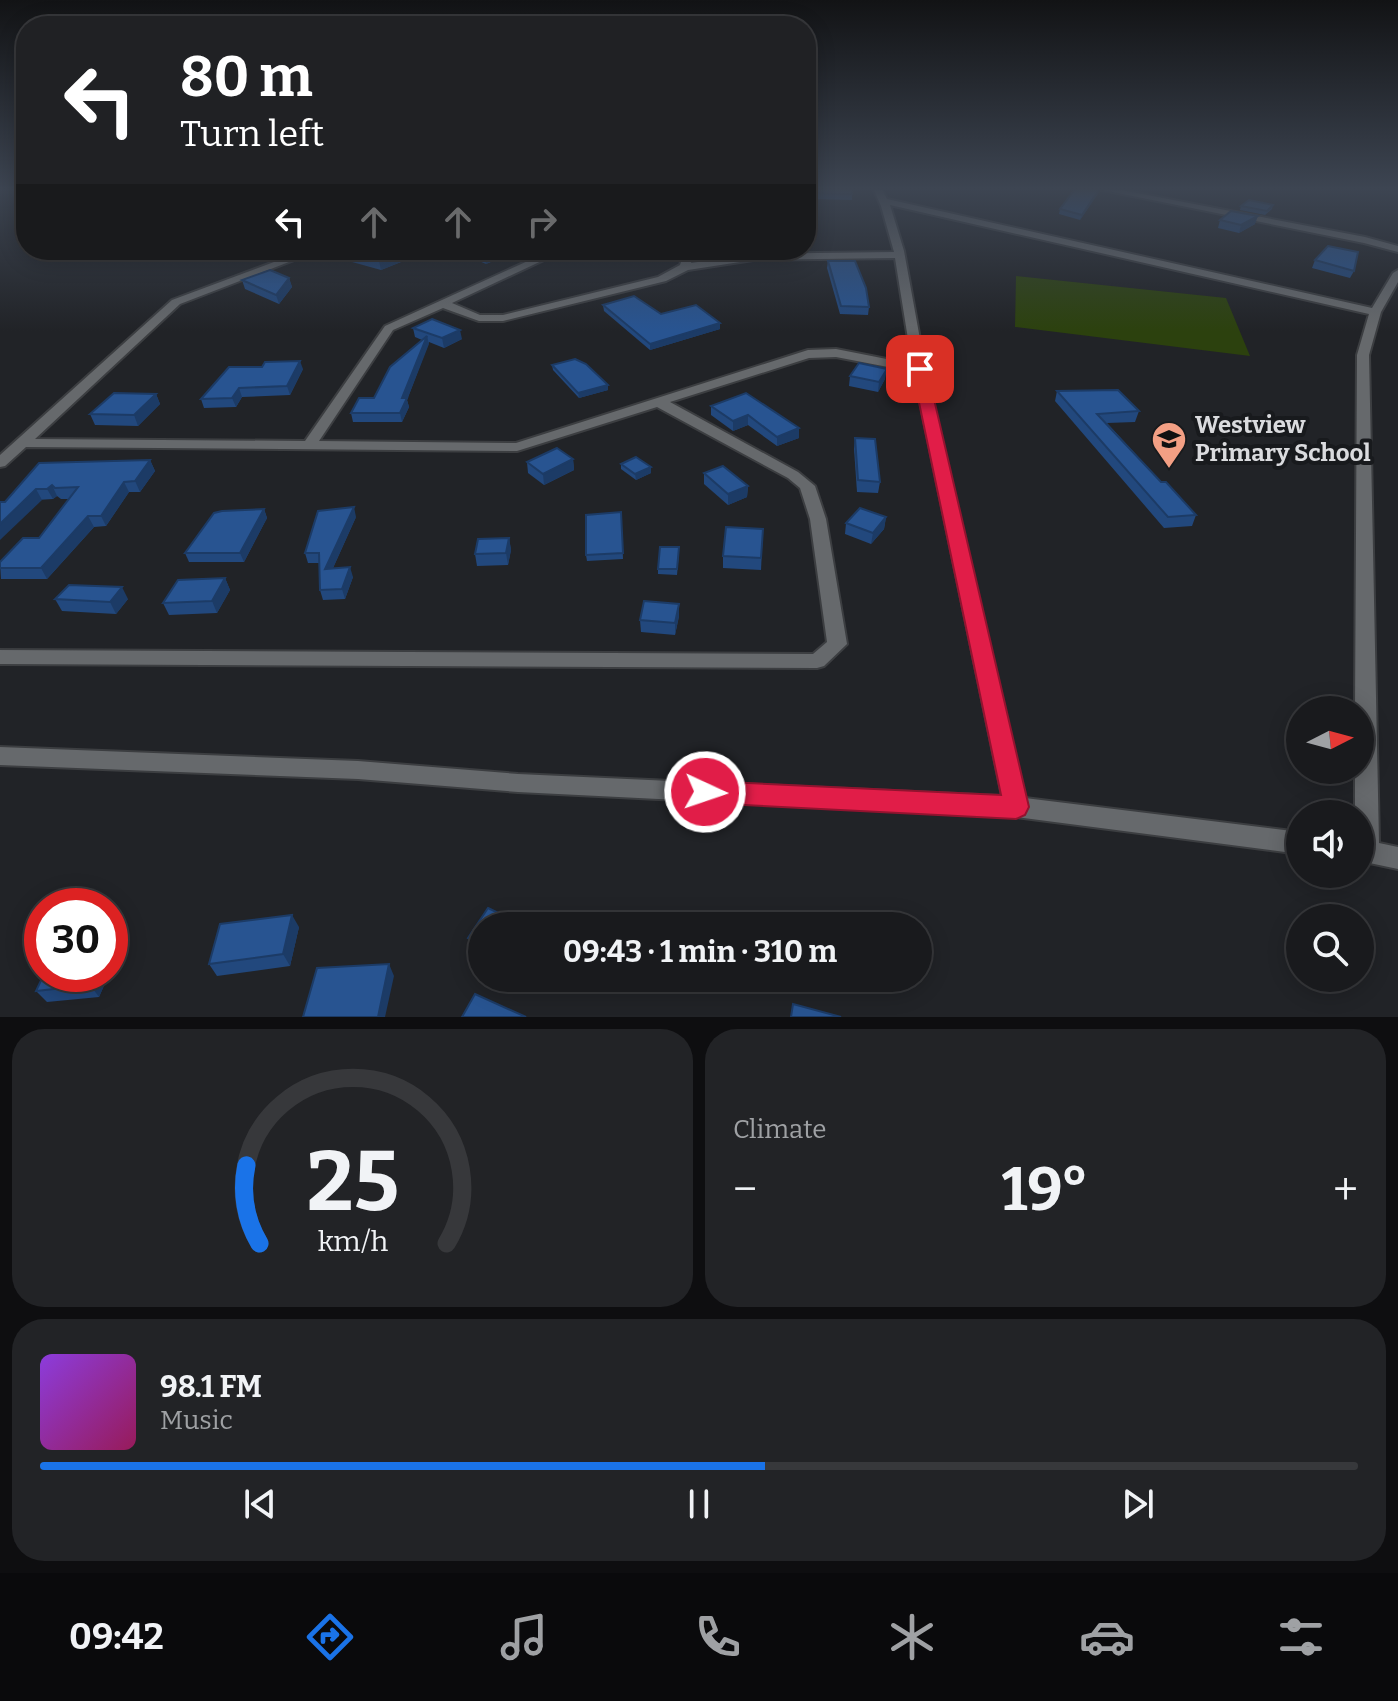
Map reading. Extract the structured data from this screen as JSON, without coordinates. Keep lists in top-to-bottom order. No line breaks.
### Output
{"places":{"school or university":["Westview Primary School"]},"north":"right","page":{"turn":["80 m","Turn left"],"limit":"30","trip":"09:43 · 1 min · 310 m","tile":"Climate","heat":["−","19°","+"],"song":["98.1 FM","Music"],"tabs":"09:42","gauge":["25","km/h"]}}
